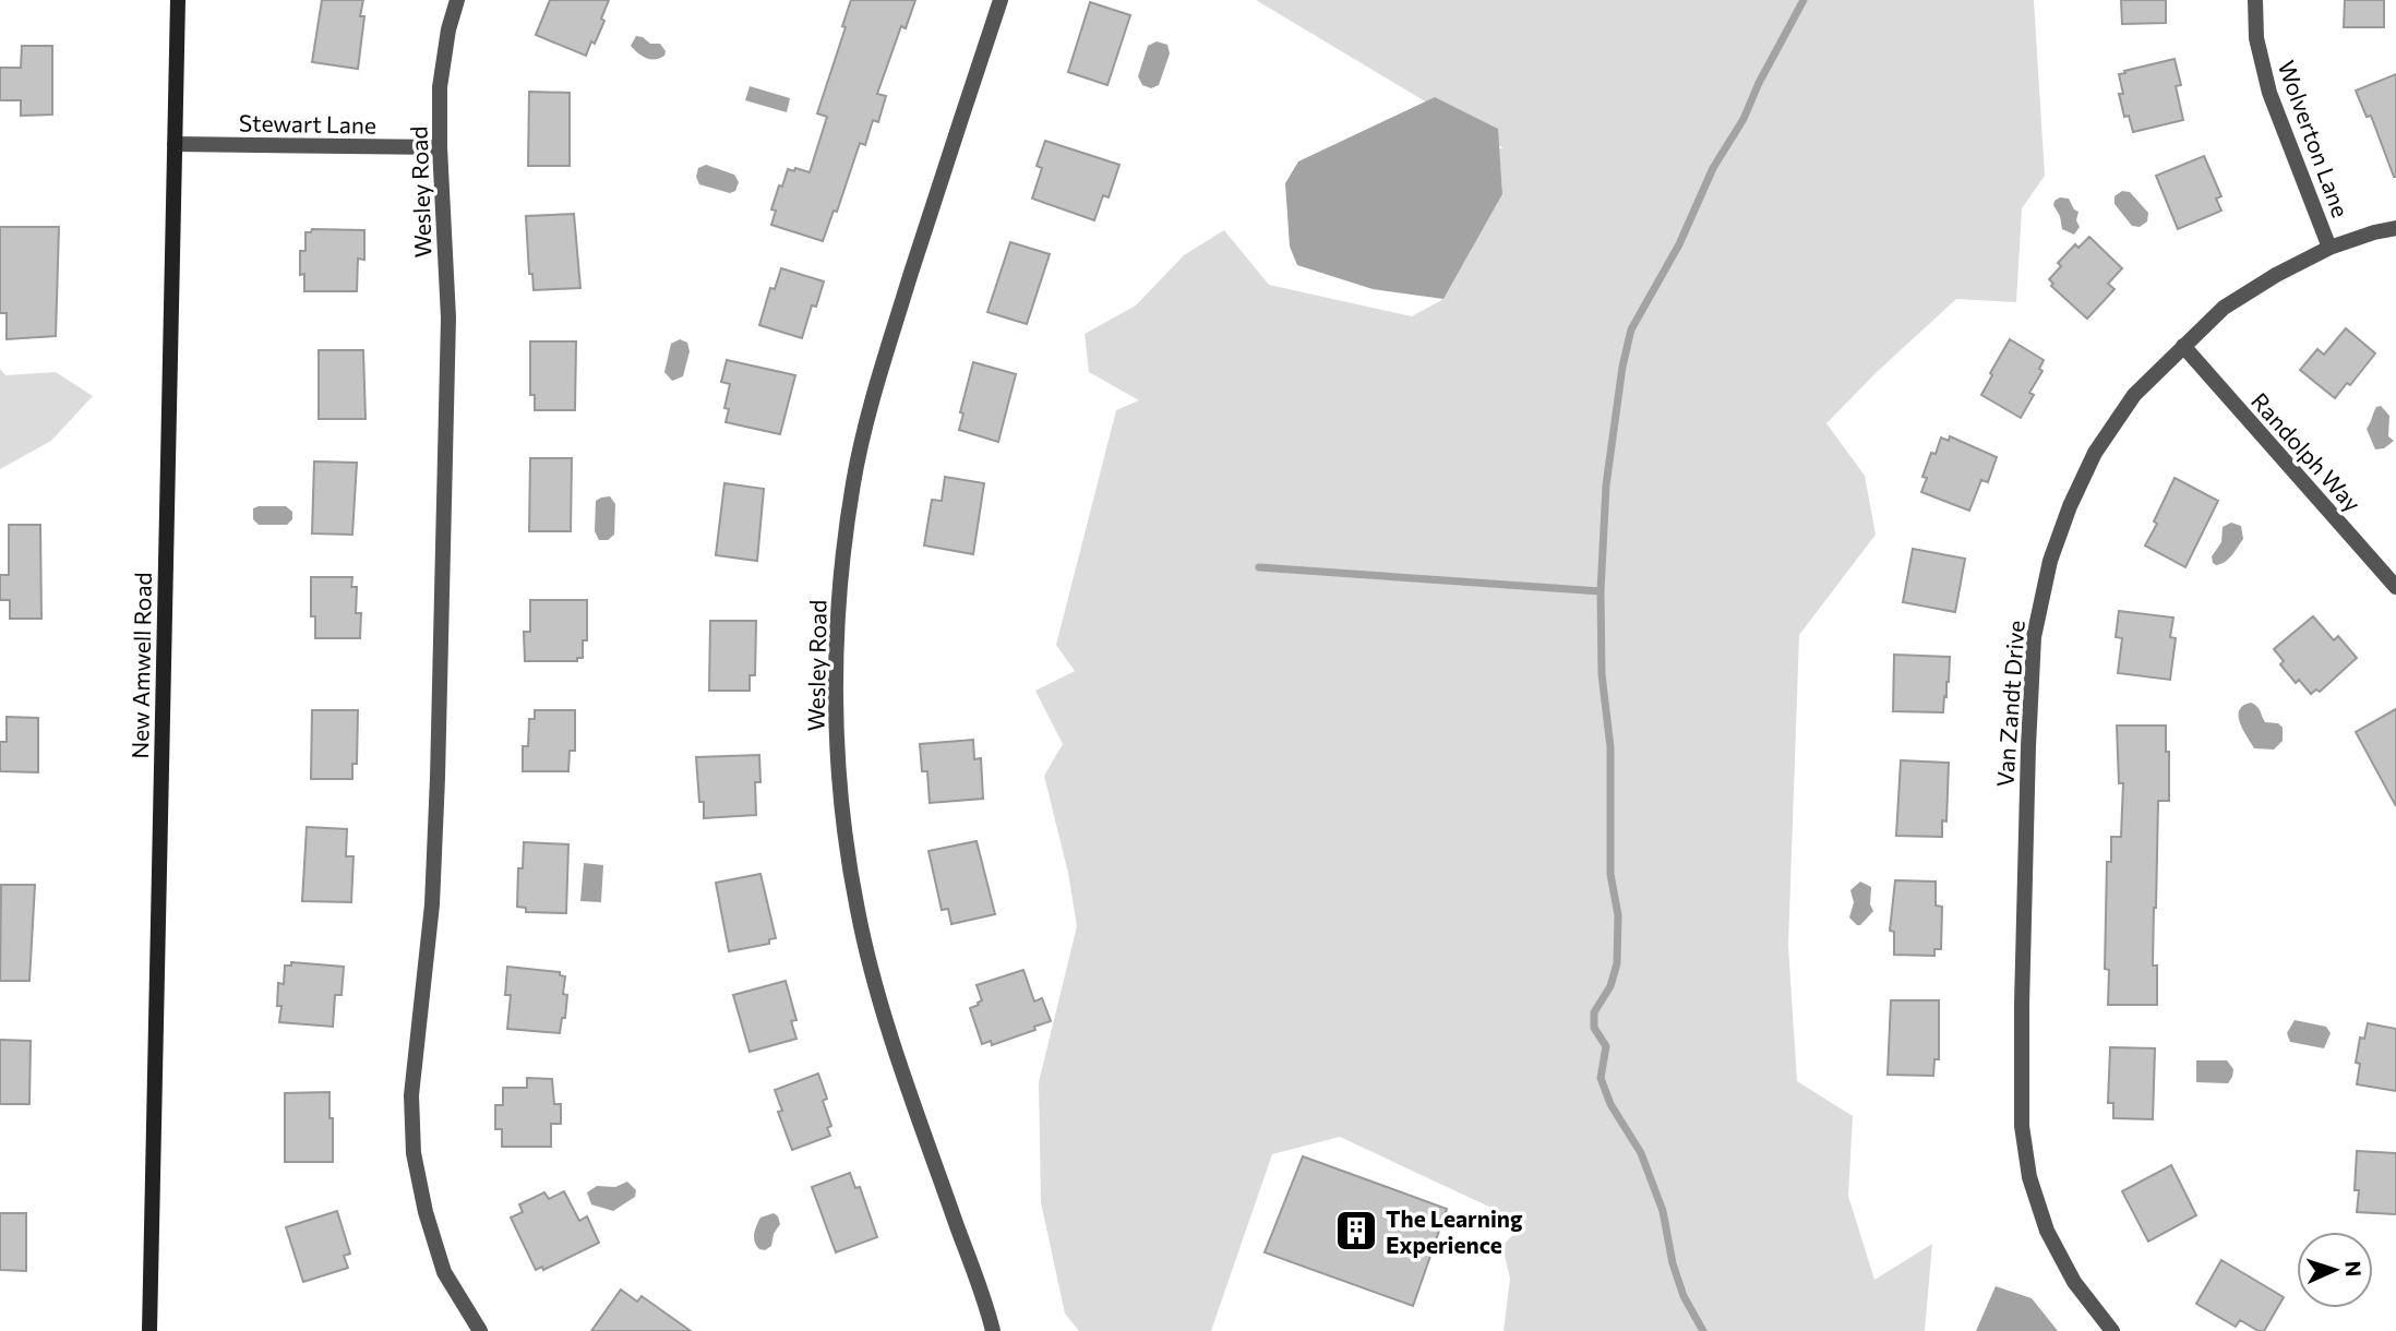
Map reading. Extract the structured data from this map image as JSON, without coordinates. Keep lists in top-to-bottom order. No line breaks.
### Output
{"streets":{"street":["Stewart Lane","Wolverton Lane","Wesley Road","Randolph Way","New Amwell Road","Van Zandt Drive"]},"crossings":[["Stewart Lane","Wesley Road"],["Stewart Lane","New Amwell Road"],["Wolverton Lane","Van Zandt Drive"],["Randolph Way","Van Zandt Drive"]],"places":{"building":["The Learning Experience"]},"north":"right"}
